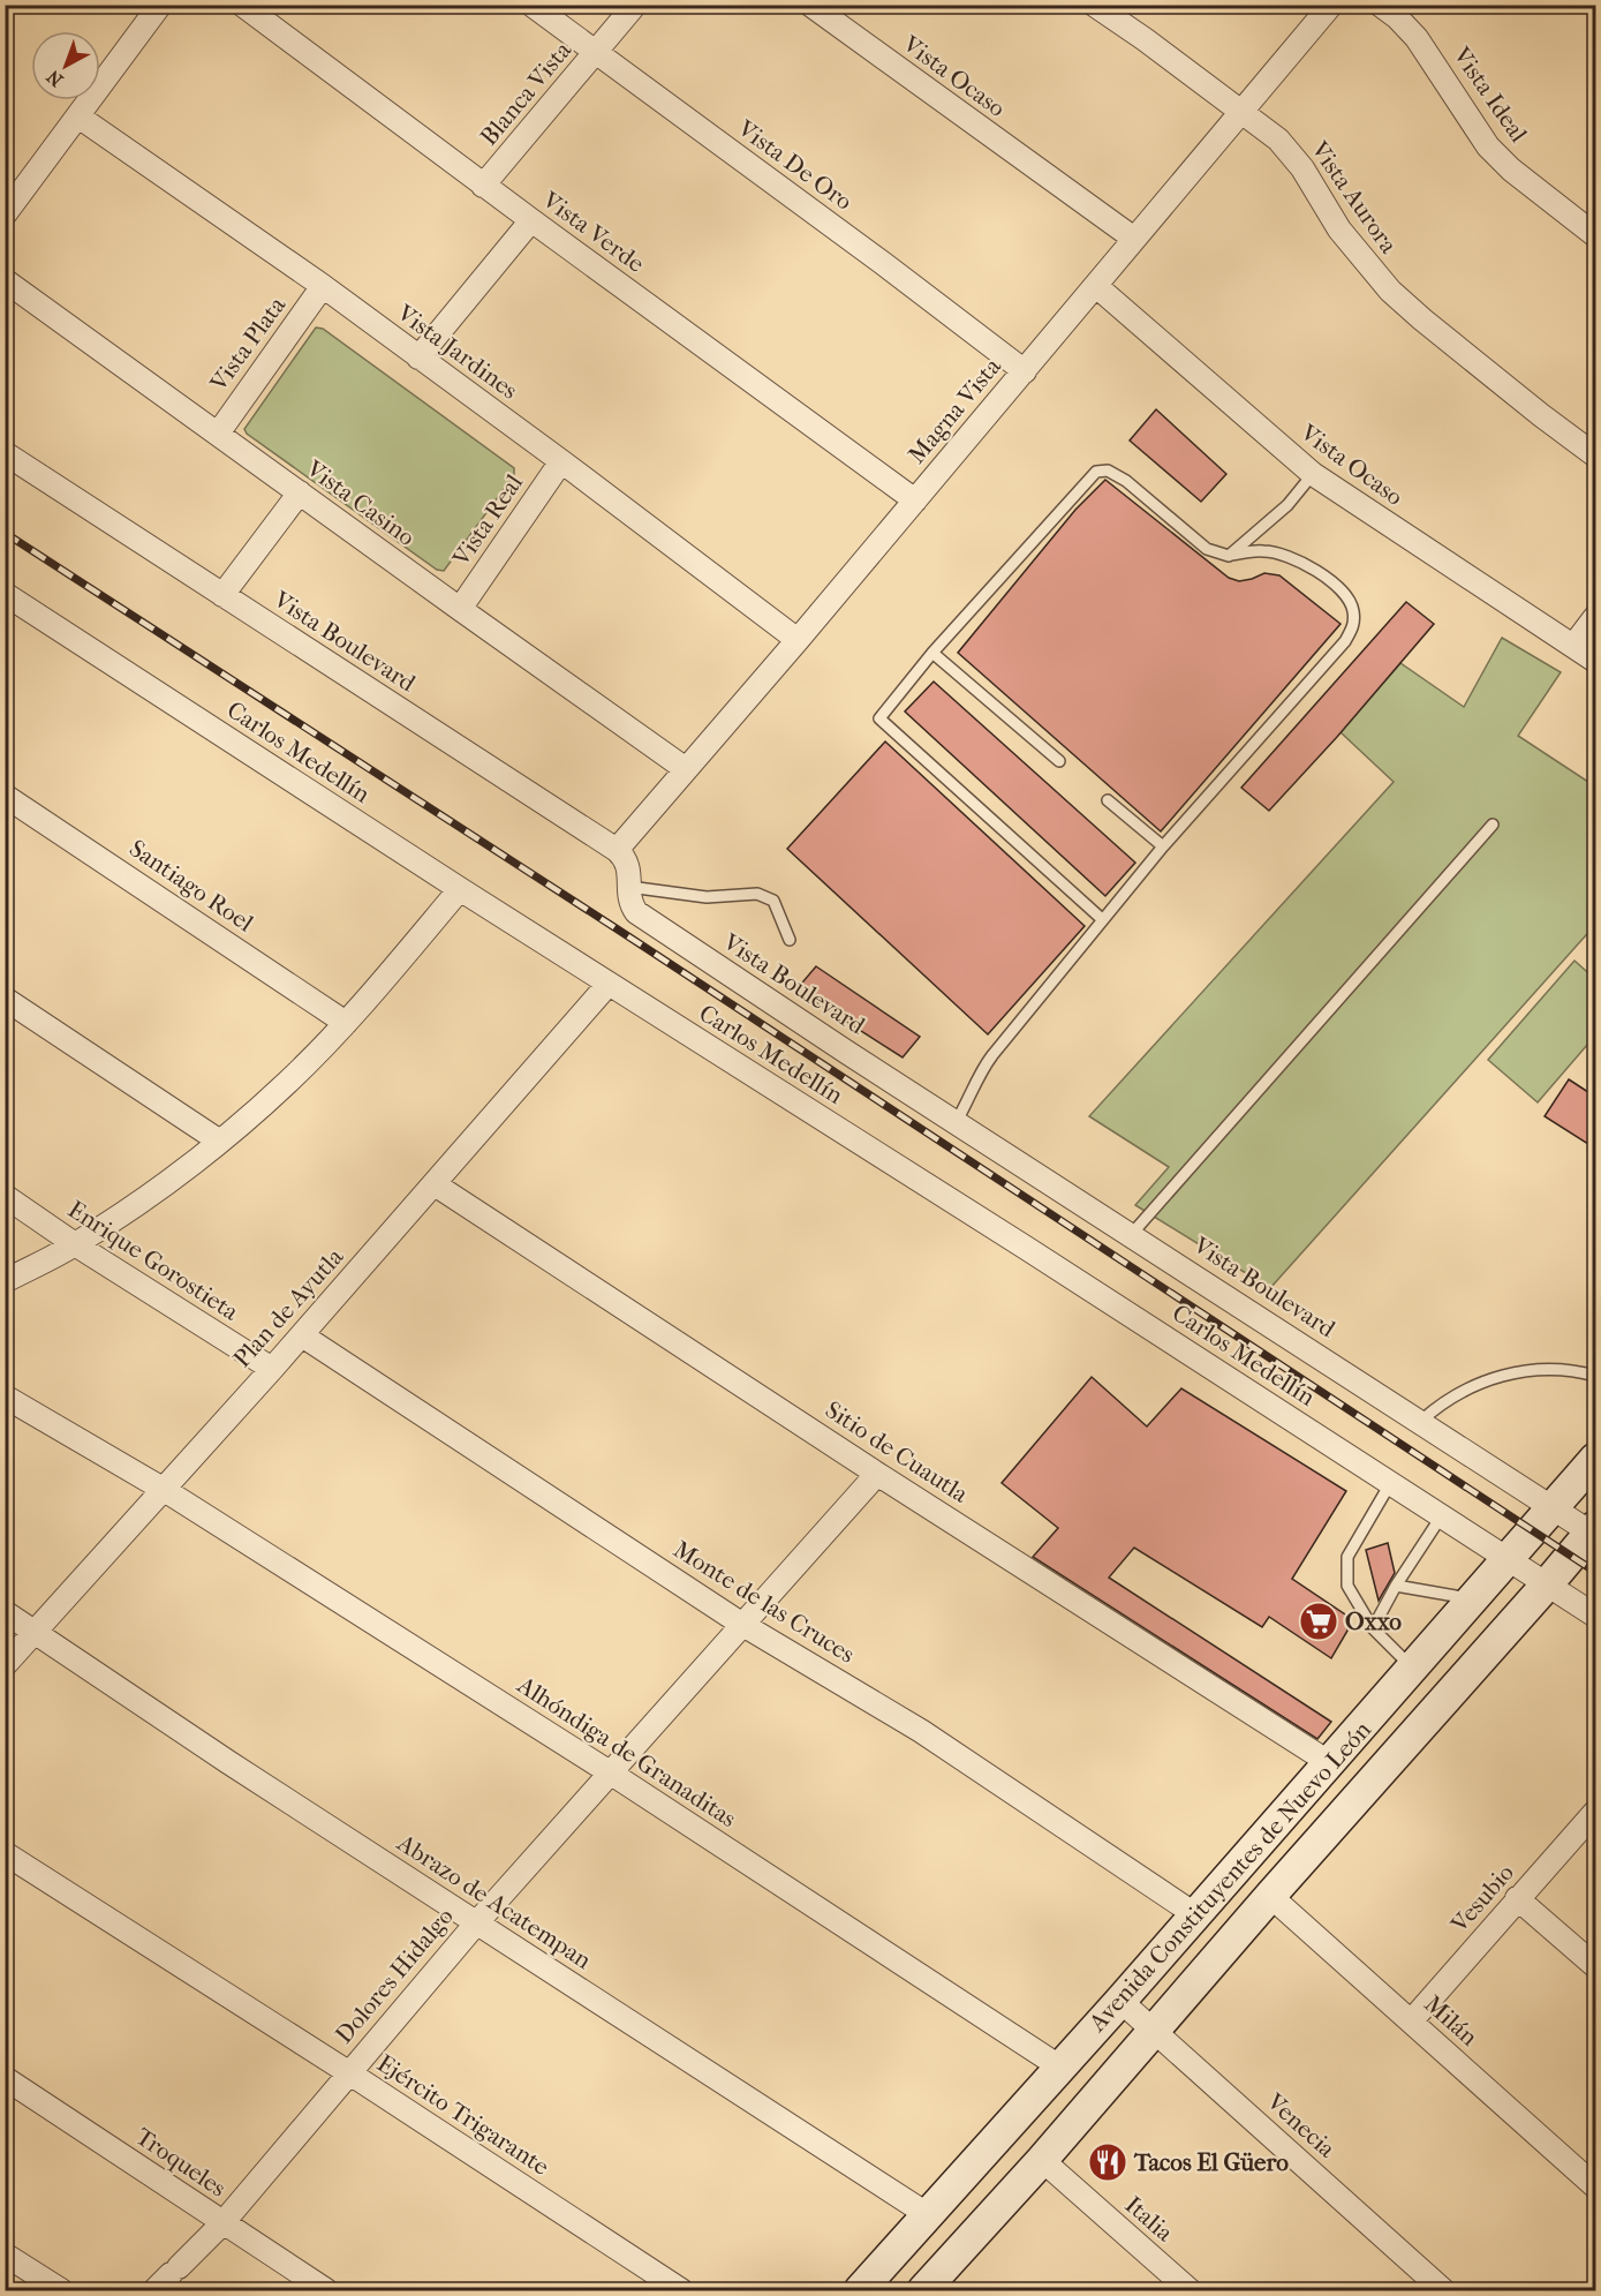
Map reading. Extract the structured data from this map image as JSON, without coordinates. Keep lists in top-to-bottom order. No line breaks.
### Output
{"streets":{"main road":["Avenida Constituyentes de Nuevo León"],"street":["Vista Ocaso","Blanca Vista","Vista Ideal","Vista De Oro","Vista Aurora","Vista Verde","Vista Plata","Vista Jardines","Magna Vista","Vista Casino","Vista Real","Vista Boulevard","Carlos Medellín","Santiago Roel","Enrique Gorostieta","Plan de Ayutla","Sitio de Cuautla","Monte de las Cruces","Alhóndiga de Granaditas","Vesubio","Abrazo de Acatempan","Dolores Hidalgo","Milán","Ejército Trigarante","Venecia","Troqueles","Italia"]},"crossings":[["Vista Ocaso","Magna Vista"],["Blanca Vista","Vista De Oro"],["Blanca Vista","Vista Verde"],["Vista De Oro","Magna Vista"],["Vista Aurora","Magna Vista"],["Vista Verde","Magna Vista"],["Vista Plata","Vista Jardines"],["Vista Plata","Vista Casino"],["Vista Jardines","Magna Vista"],["Vista Jardines","Vista Real"],["Magna Vista","Vista Casino"],["Magna Vista","Vista Boulevard"],["Vista Casino","Vista Real"],["Vista Boulevard","Avenida Constituyentes de Nuevo León"],["Carlos Medellín","Plan de Ayutla"],["Carlos Medellín","Avenida Constituyentes de Nuevo León"],["Enrique Gorostieta","Plan de Ayutla"],["Plan de Ayutla","Sitio de Cuautla"],["Plan de Ayutla","Monte de las Cruces"],["Plan de Ayutla","Alhóndiga de Granaditas"],["Plan de Ayutla","Abrazo de Acatempan"],["Sitio de Cuautla","Avenida Constituyentes de Nuevo León"],["Sitio de Cuautla","Dolores Hidalgo"],["Monte de las Cruces","Avenida Constituyentes de Nuevo León"],["Monte de las Cruces","Dolores Hidalgo"],["Alhóndiga de Granaditas","Avenida Constituyentes de Nuevo León"],["Alhóndiga de Granaditas","Dolores Hidalgo"],["Avenida Constituyentes de Nuevo León","Abrazo de Acatempan"],["Avenida Constituyentes de Nuevo León","Milán"],["Avenida Constituyentes de Nuevo León","Venecia"],["Avenida Constituyentes de Nuevo León","Italia"],["Vesubio","Milán"],["Abrazo de Acatempan","Dolores Hidalgo"],["Dolores Hidalgo","Ejército Trigarante"],["Dolores Hidalgo","Troqueles"]],"places":{"supermarket":["Oxxo"],"restaurant":["Tacos El Güero"]},"north":"bottom left"}
